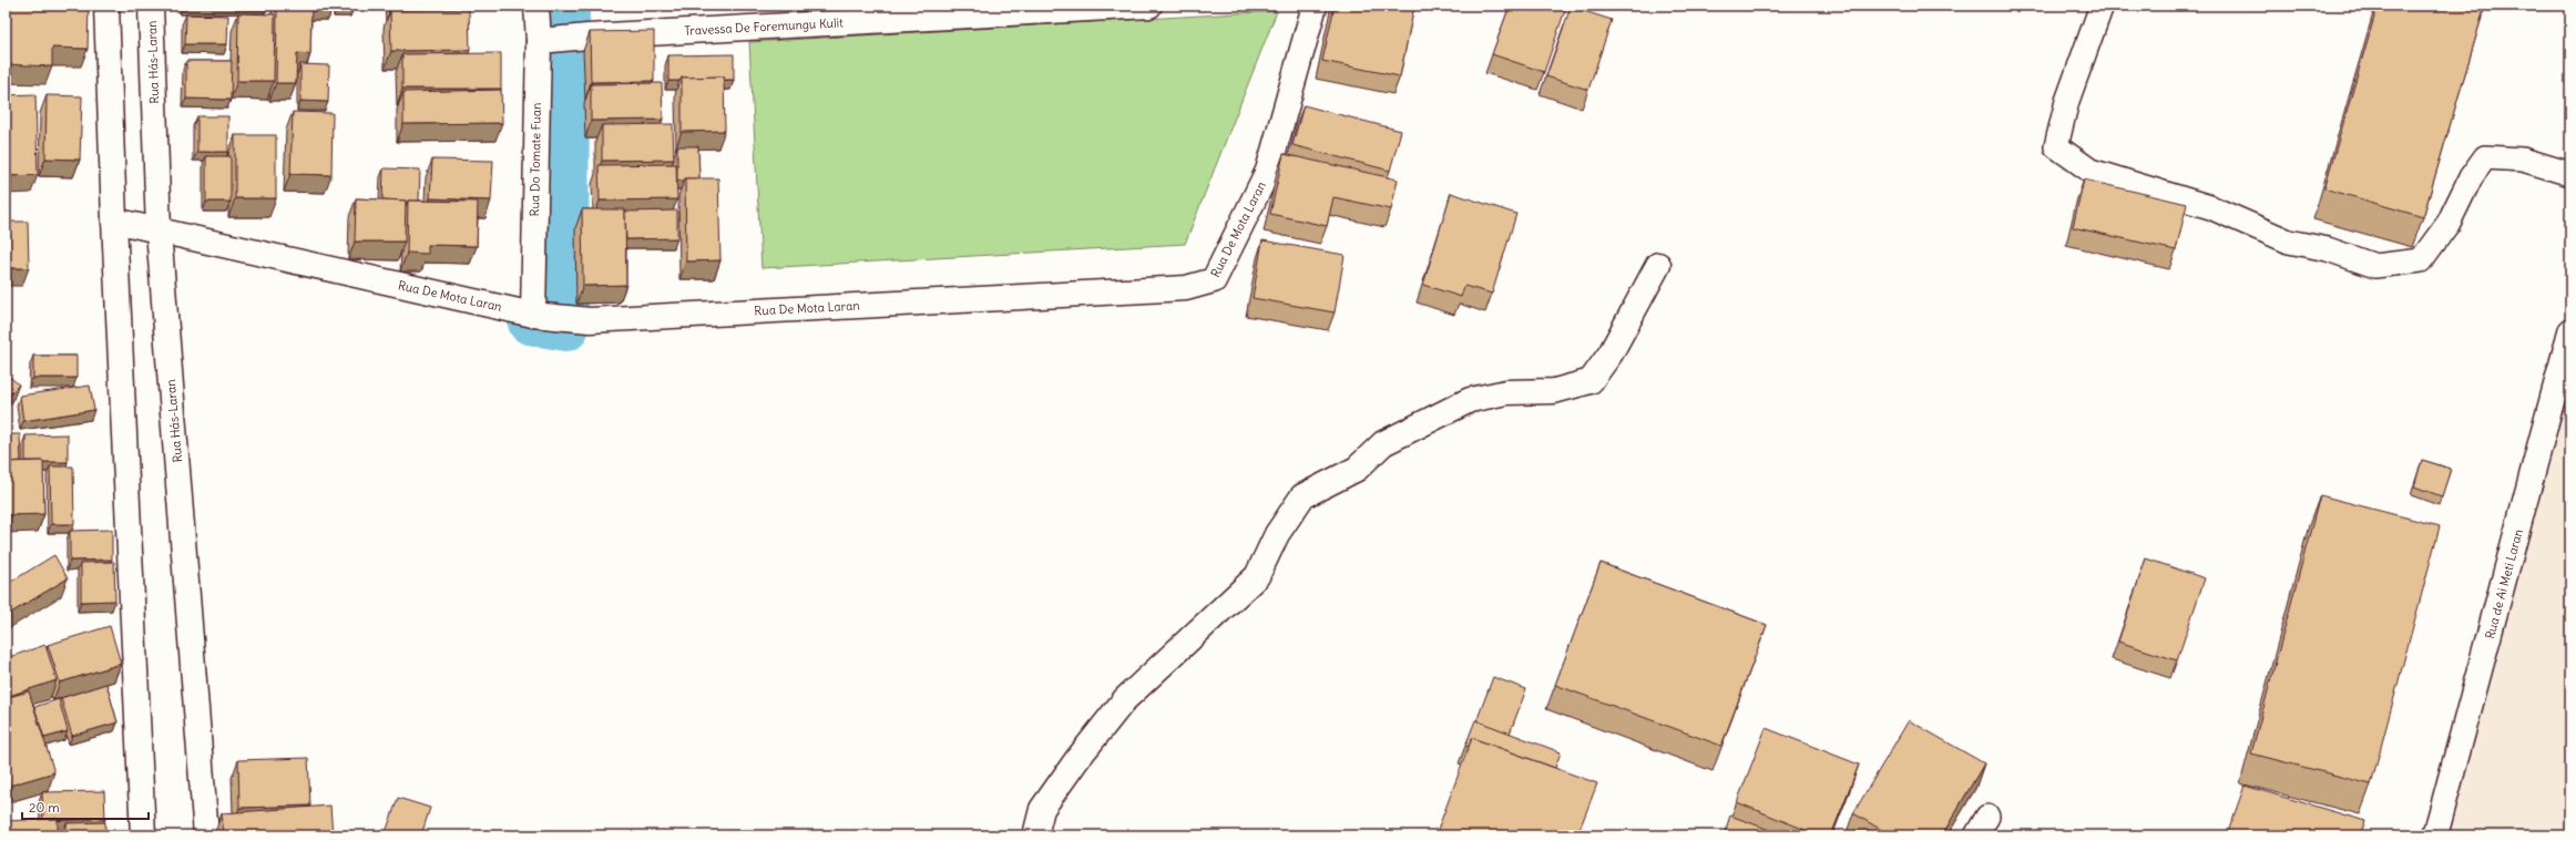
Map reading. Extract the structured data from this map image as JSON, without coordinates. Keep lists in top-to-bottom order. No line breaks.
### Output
{"streets":{"street":["Travessa De Foremungu Kulit","Rua Hás-Laran","Rua Do Tomate Fuan","Rua De Mota Laran","Rua de Ai Meti Laran"]},"crossings":[["Travessa De Foremungu Kulit","Rua Do Tomate Fuan"],["Rua Hás-Laran","Rua De Mota Laran"],["Rua Do Tomate Fuan","Rua De Mota Laran"]],"scale_bar":"20 m"}
